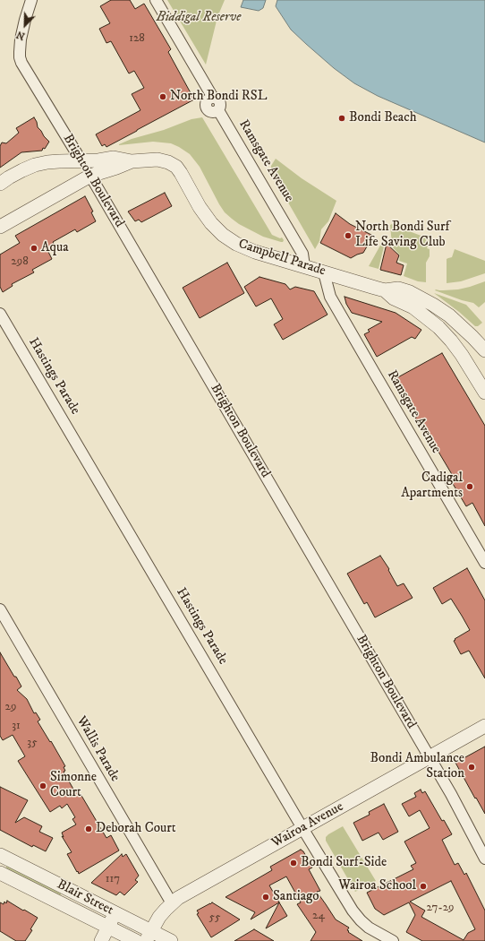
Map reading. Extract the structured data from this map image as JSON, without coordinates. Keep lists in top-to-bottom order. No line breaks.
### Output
{"streets":{"street":["Ramsgate Avenue","Brighton Boulevard","Campbell Parade","Hastings Parade","Wallis Parade","Wairoa Avenue","Blair Street"]},"crossings":[["Ramsgate Avenue","Campbell Parade"],["Brighton Boulevard","Campbell Parade"],["Brighton Boulevard","Wairoa Avenue"],["Hastings Parade","Wairoa Avenue"],["Wallis Parade","Wairoa Avenue"],["Wairoa Avenue","Blair Street"]],"parks":["Biddigal Reserve"],"places":["North Bondi RSL","Bondi Beach","North Bondi Surf Life Saving Club","Aqua","Cadigal Apartments","Bondi Ambulance Station","Simonne Court","Deborah Court","Bondi Surf-Side","Wairoa School","Santiago"],"house_numbers":["128","298","29","31","35","117","27-29","24","55"],"north":"bottom left"}
